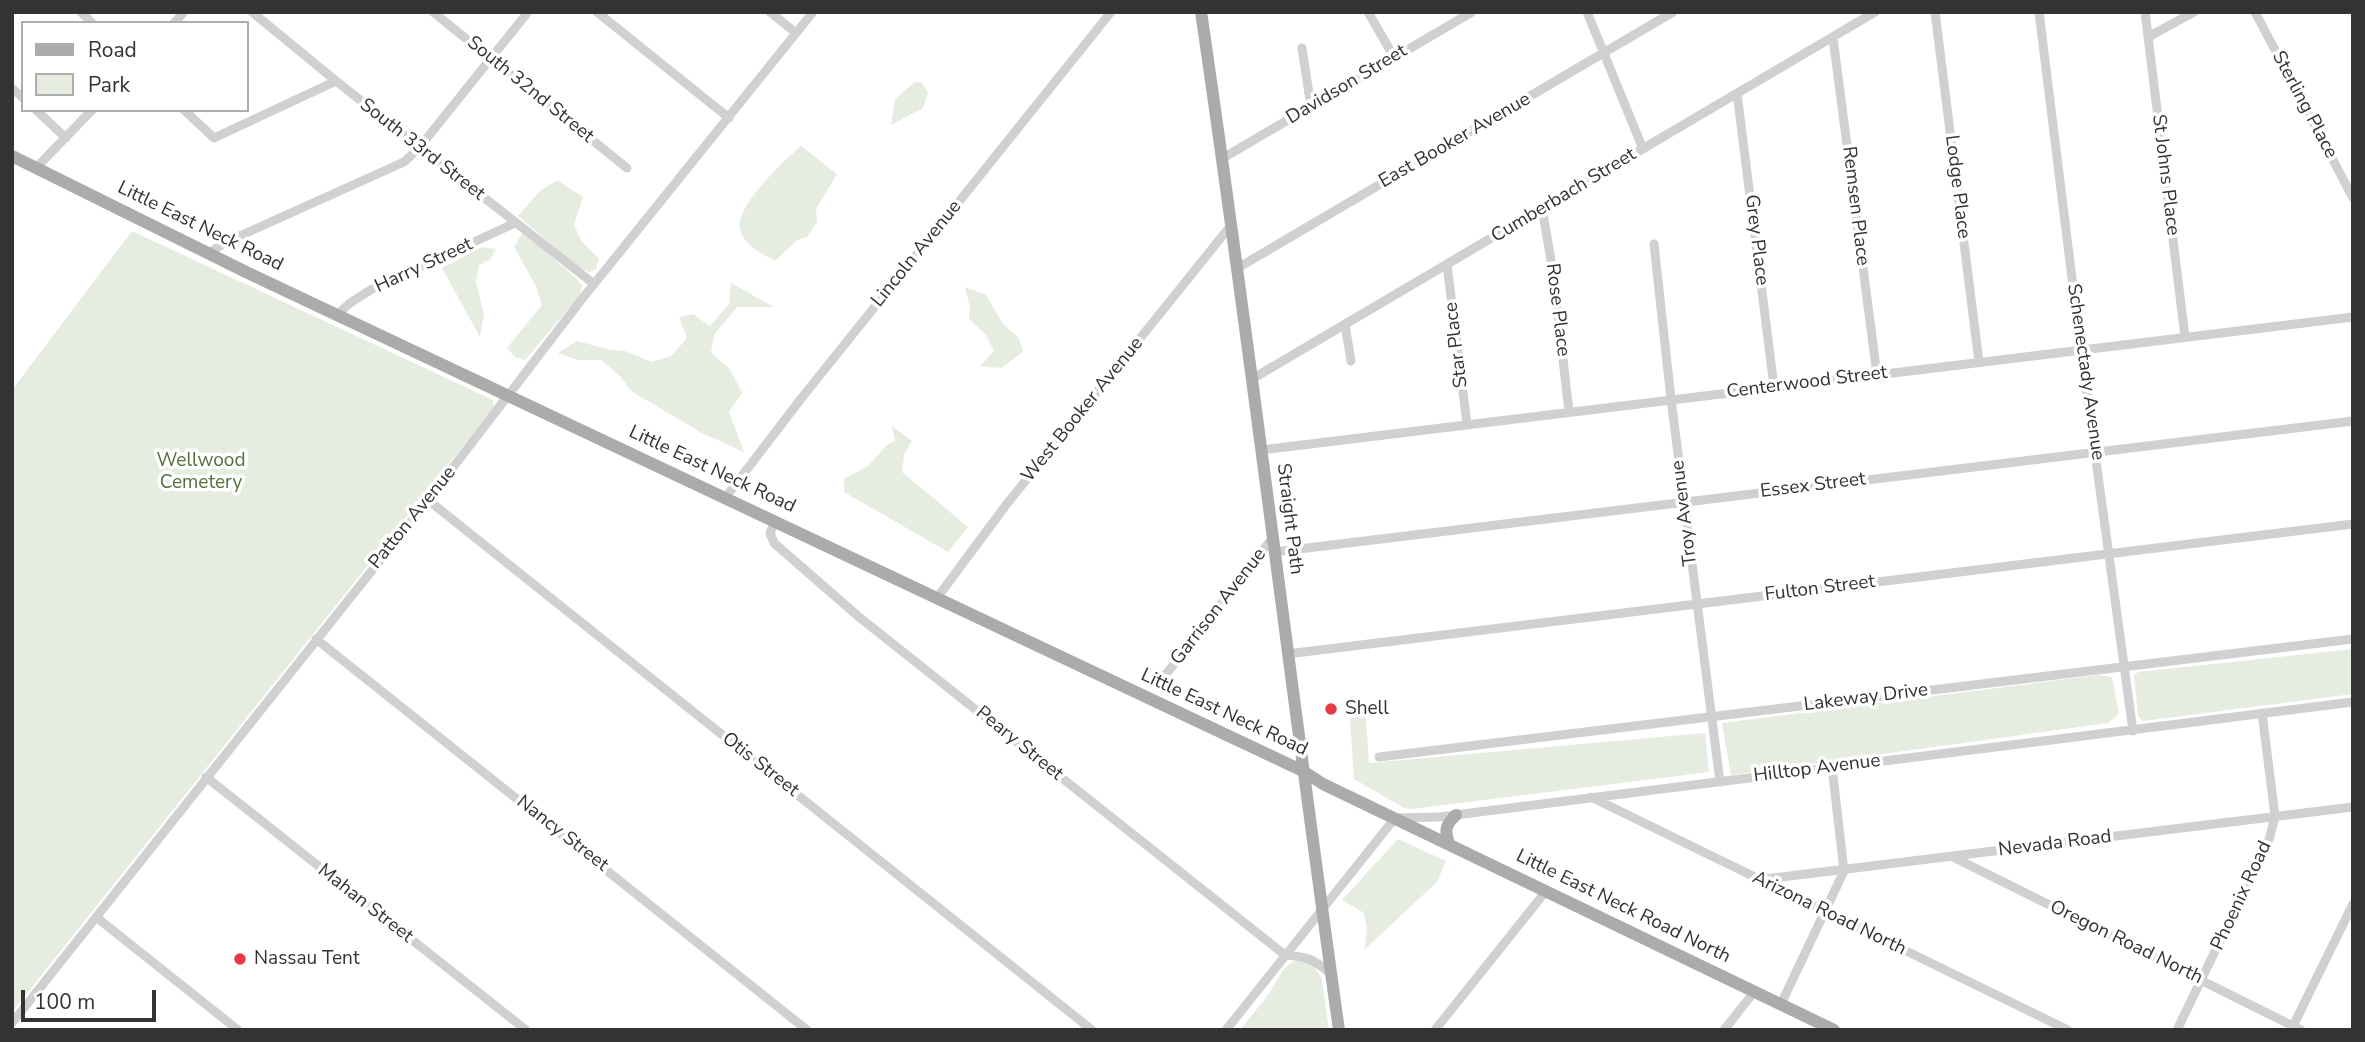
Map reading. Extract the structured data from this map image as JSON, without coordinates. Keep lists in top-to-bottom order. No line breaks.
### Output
{"streets":{"main road":["Little East Neck Road","Straight Path","Little East Neck Road North"],"street":["Davidson Street","South 32nd Street","Sterling Place","East Booker Avenue","South 33rd Street","St Johns Place","Lodge Place","Cumberbach Street","Remsen Place","Grey Place","Lincoln Avenue","Harry Street","Rose Place","Star Place","Schenectady Avenue","Centerwood Street","West Booker Avenue","Essex Street","Troy Avenue","Patton Avenue","Fulton Street","Garrison Avenue","Lakeway Drive","Peary Street","Otis Street","Hilltop Avenue","Nancy Street","Nevada Road","Phoenix Road","Mahan Street","Arizona Road North","Oregon Road North"]},"crossings":[["Davidson Street","Straight Path"],["East Booker Avenue","Straight Path"],["South 33rd Street","Harry Street"],["South 33rd Street","Patton Avenue"],["St Johns Place","Centerwood Street"],["Lodge Place","Centerwood Street"],["Cumberbach Street","Remsen Place"],["Cumberbach Street","Grey Place"],["Cumberbach Street","Rose Place"],["Cumberbach Street","Star Place"],["Cumberbach Street","Straight Path"],["Remsen Place","Centerwood Street"],["Little East Neck Road","Lincoln Avenue"],["Little East Neck Road","Harry Street"],["Little East Neck Road","West Booker Avenue"],["Little East Neck Road","Patton Avenue"],["Little East Neck Road","Straight Path"],["Little East Neck Road","Peary Street"],["Little East Neck Road","Hilltop Avenue"],["Little East Neck Road","Little East Neck Road North"],["Grey Place","Centerwood Street"],["Rose Place","Centerwood Street"],["Star Place","Centerwood Street"],["Schenectady Avenue","Centerwood Street"],["Schenectady Avenue","Essex Street"],["Schenectady Avenue","Fulton Street"],["Schenectady Avenue","Lakeway Drive"],["Schenectady Avenue","Hilltop Avenue"],["Centerwood Street","Troy Avenue"],["Centerwood Street","Straight Path"],["West Booker Avenue","Straight Path"],["Essex Street","Troy Avenue"],["Essex Street","Straight Path"],["Troy Avenue","Fulton Street"],["Troy Avenue","Lakeway Drive"],["Troy Avenue","Hilltop Avenue"],["Patton Avenue","Otis Street"],["Patton Avenue","Nancy Street"],["Patton Avenue","Mahan Street"],["Straight Path","Fulton Street"],["Straight Path","Garrison Avenue"],["Hilltop Avenue","Phoenix Road"],["Hilltop Avenue","Little East Neck Road North"],["Hilltop Avenue","Arizona Road North"],["Nevada Road","Phoenix Road"],["Nevada Road","Arizona Road North"],["Nevada Road","Oregon Road North"],["Phoenix Road","Oregon Road North"]],"parks":["Wellwood Cemetery"],"places":["Shell","Nassau Tent"],"legend":["Road","Park"],"scale_bar":"100 m"}
